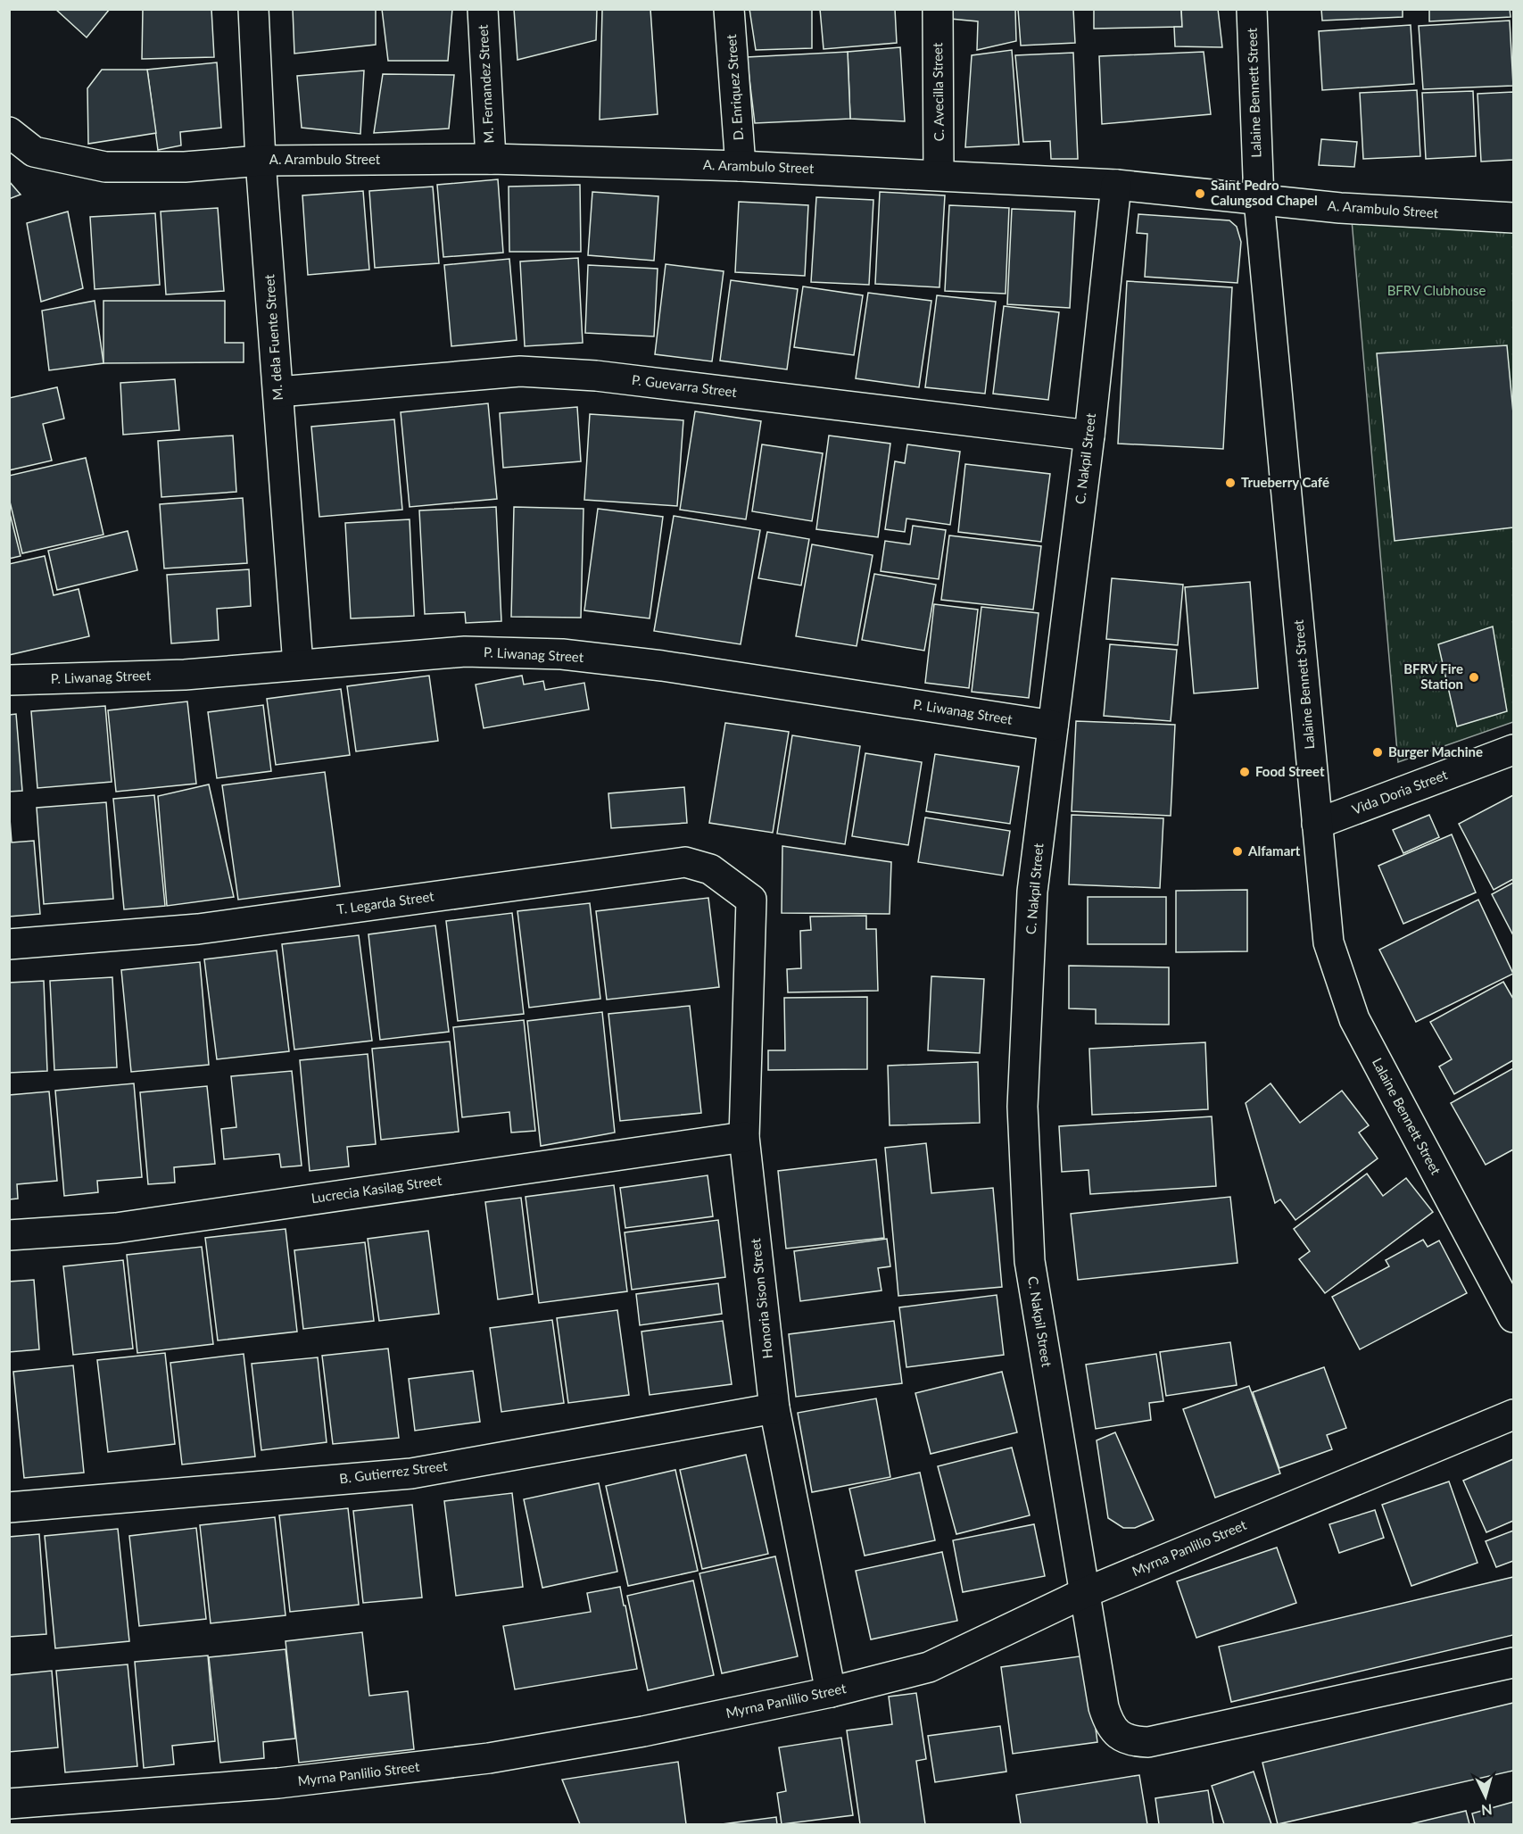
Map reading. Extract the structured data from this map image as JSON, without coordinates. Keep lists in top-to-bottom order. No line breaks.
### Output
{"streets":{"street":["M. Fernandez Street","D. Enriquez Street","C. Avecilla Street","Lalaine Bennett Street","A. Arambulo Street","M. dela Fuente Street","P. Guevarra Street","C. Nakpil Street","P. Liwanag Street","Vida Doria Street","T. Legarda Street","Lucrecia Kasilag Street","Honoria Sison Street","B. Gutierrez Street","Myrna Panlilio Street"]},"crossings":[["M. Fernandez Street","A. Arambulo Street"],["D. Enriquez Street","A. Arambulo Street"],["C. Avecilla Street","A. Arambulo Street"],["Lalaine Bennett Street","A. Arambulo Street"],["Lalaine Bennett Street","Vida Doria Street"],["A. Arambulo Street","M. dela Fuente Street"],["A. Arambulo Street","C. Nakpil Street"],["M. dela Fuente Street","P. Guevarra Street"],["M. dela Fuente Street","P. Liwanag Street"],["P. Guevarra Street","C. Nakpil Street"],["C. Nakpil Street","P. Liwanag Street"],["C. Nakpil Street","Myrna Panlilio Street"],["T. Legarda Street","Honoria Sison Street"],["Lucrecia Kasilag Street","Honoria Sison Street"],["Honoria Sison Street","B. Gutierrez Street"],["Honoria Sison Street","Myrna Panlilio Street"]],"parks":["BFRV Clubhouse"],"places":["Saint Pedro Calungsod Chapel","Trueberry Café","BFRV Fire Station","Burger Machine","Food Street","Alfamart"],"north":"bottom"}
